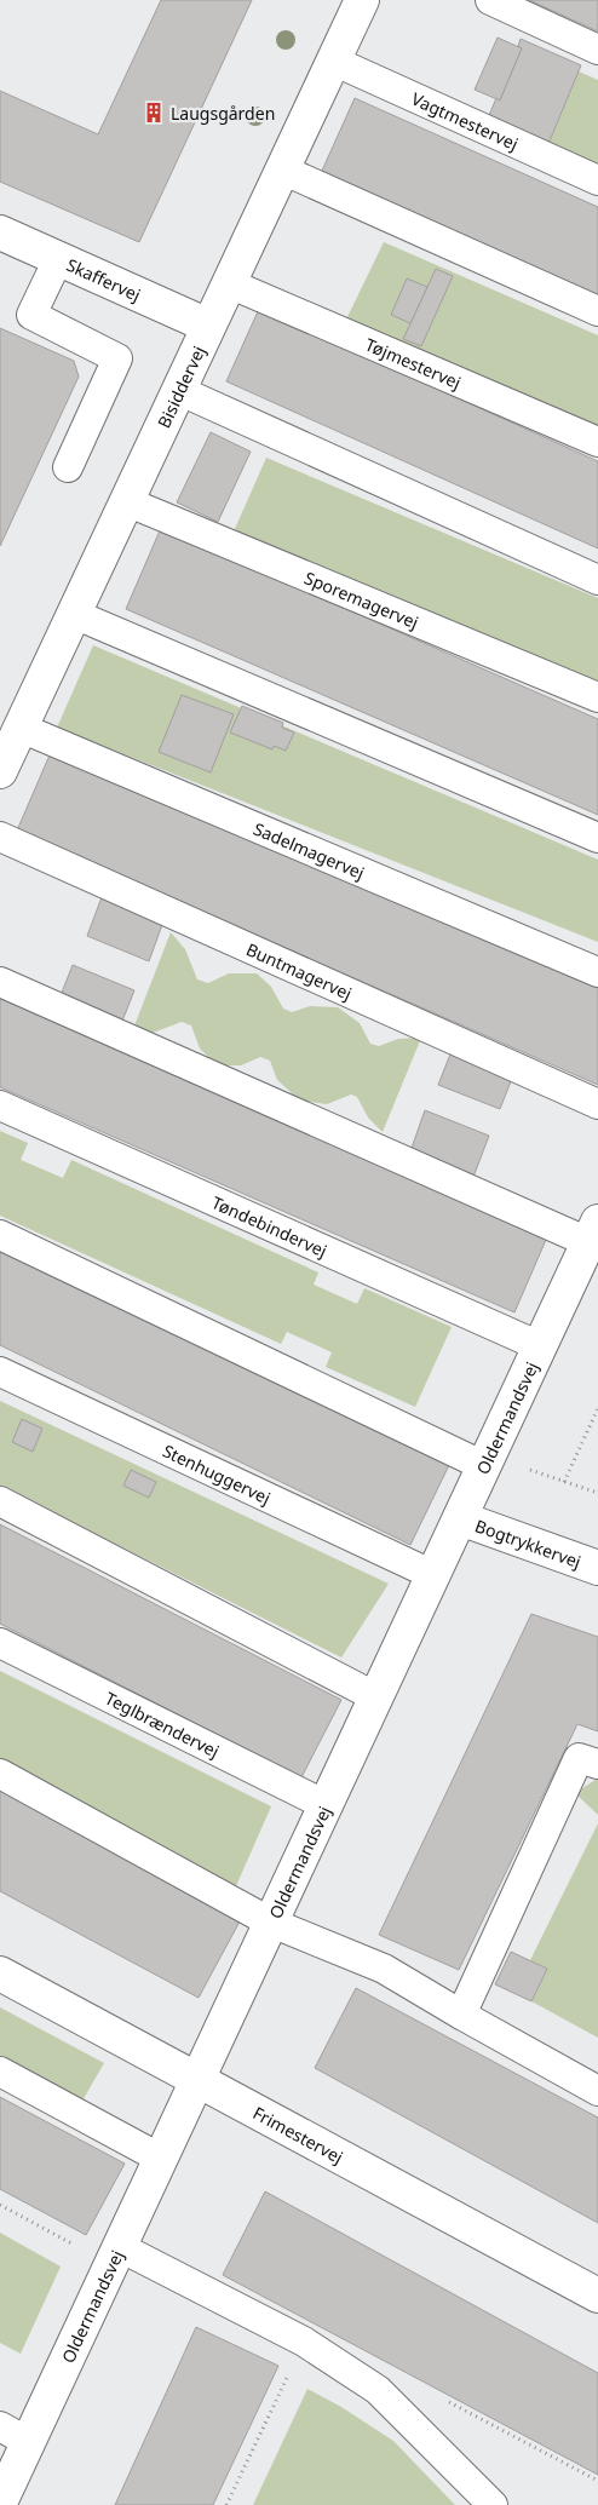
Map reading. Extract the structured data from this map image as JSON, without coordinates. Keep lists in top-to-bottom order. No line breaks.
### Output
{"streets":{"street":["Skaffervej","Bisiddervej","Oldermandsvej","Bogtrykkervej","Frimestervej"],"lane":["Vagtmestervej","Tøjmestervej","Sporemagervej","Sadelmagervej","Buntmagervej","Tøndebindervej","Stenhuggervej","Teglbrændervej"]},"crossings":[["Vagtmestervej","Bisiddervej"],["Skaffervej","Bisiddervej"],["Tøjmestervej","Bisiddervej"],["Bisiddervej","Sporemagervej"],["Bisiddervej","Sadelmagervej"],["Tøndebindervej","Oldermandsvej"],["Oldermandsvej","Stenhuggervej"],["Oldermandsvej","Bogtrykkervej"],["Oldermandsvej","Teglbrændervej"],["Oldermandsvej","Frimestervej"]],"places":{"building":["Laugsgården"]}}
